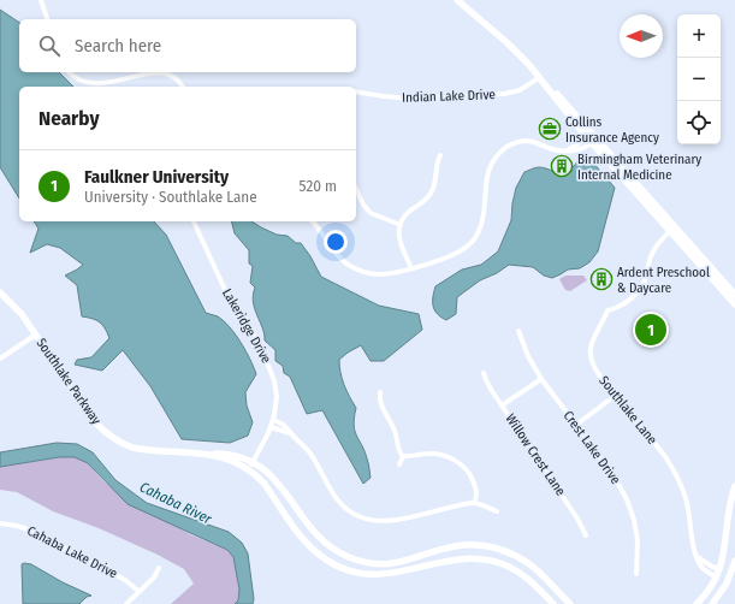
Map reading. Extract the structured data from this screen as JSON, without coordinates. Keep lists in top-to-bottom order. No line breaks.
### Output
{"streets":{"street":["Indian Lake Drive","Lakeridge Drive","Southlake Parkway","Southlake Lane","Crest Lake Drive","Willow Crest Lane","Cahaba Lake Drive"]},"crossings":[["Lakeridge Drive","Southlake Parkway"]],"water":["Cahaba River"],"places":{"office":["Collins Insurance Agency"],"building":["Birmingham Veterinary Internal Medicine","Ardent Preschool & Daycare"]},"north":"left","page":{"map_buttons":["+","−"],"search":"Search here","heading":"Nearby","list":[{"mark":"1","name":"Faulkner University","note":"University · Southlake Lane","value":"520 m"}],"pins":"1"}}
